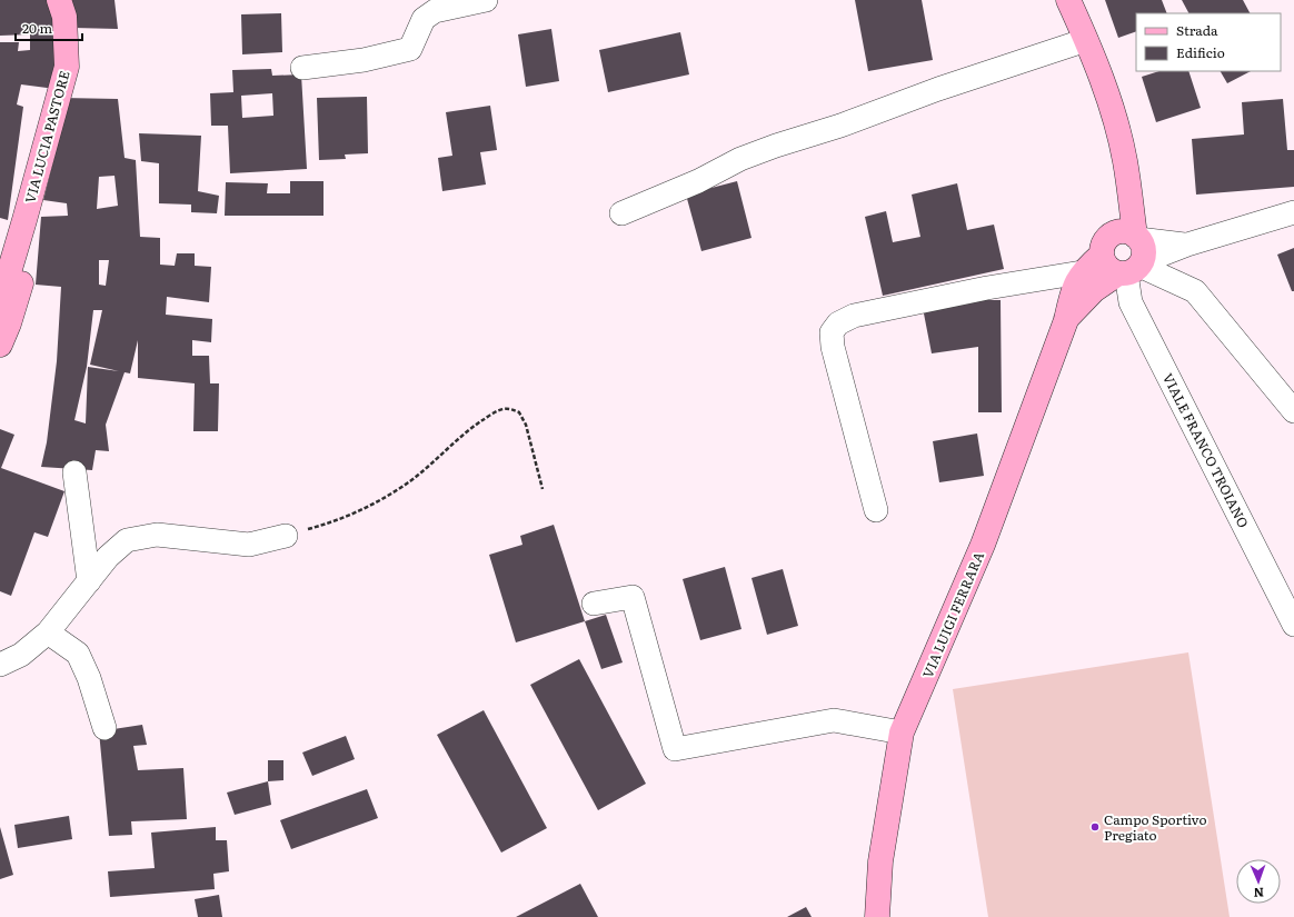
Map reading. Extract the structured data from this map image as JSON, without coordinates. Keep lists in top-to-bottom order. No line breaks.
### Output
{"streets":{"street":["VIA LUCIA PASTORE","VIALE FRANCO TROIANO","VIA LUIGI FERRARA"]},"crossings":[["VIALE FRANCO TROIANO","VIA LUIGI FERRARA"]],"places":["Campo Sportivo Pregiato"],"legend":["Strada","Edificio"],"scale_bar":"20 m","north":"bottom"}
